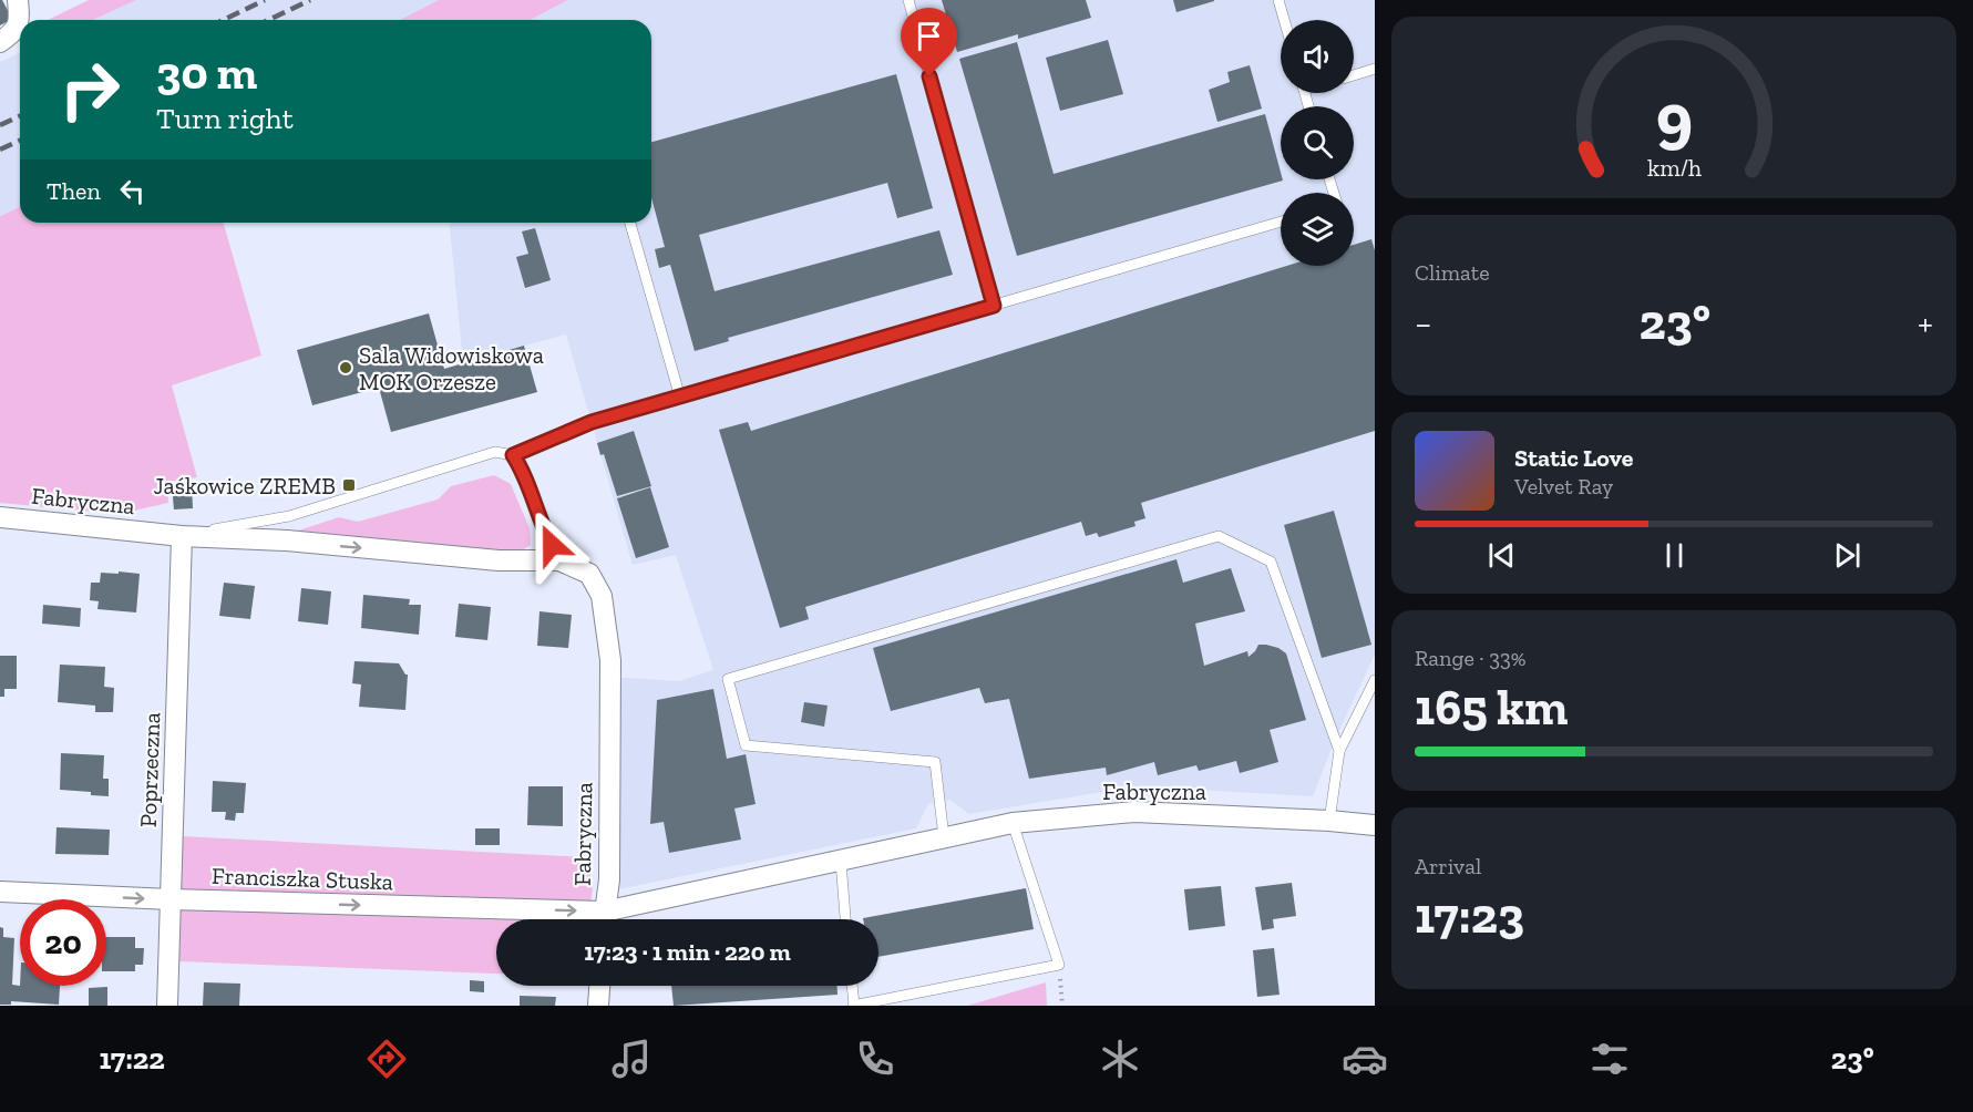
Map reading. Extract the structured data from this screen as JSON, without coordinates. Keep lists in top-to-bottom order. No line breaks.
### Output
{"streets":{"street":["Fabryczna","Poprzeczna","Franciszka Stuska"]},"crossings":[["Fabryczna","Poprzeczna"],["Poprzeczna","Franciszka Stuska"]],"one_way":["Franciszka Stuska"],"places":{"other":["Sala Widowiskowa MOK Orzesze"],"transit":["Jaśkowice ZREMB"]},"page":{"turn":["30 m","Turn right"],"then":"Then","tile":["Climate",["Range · 33%","165 km"],["Arrival","17:23"]],"heat":["−","23°","+"],"song":["Static Love","Velvet Ray"],"limit":"20","trip":"17:23 · 1 min · 220 m","tabs":["17:22","23°"],"gauge":["9","km/h"]}}
